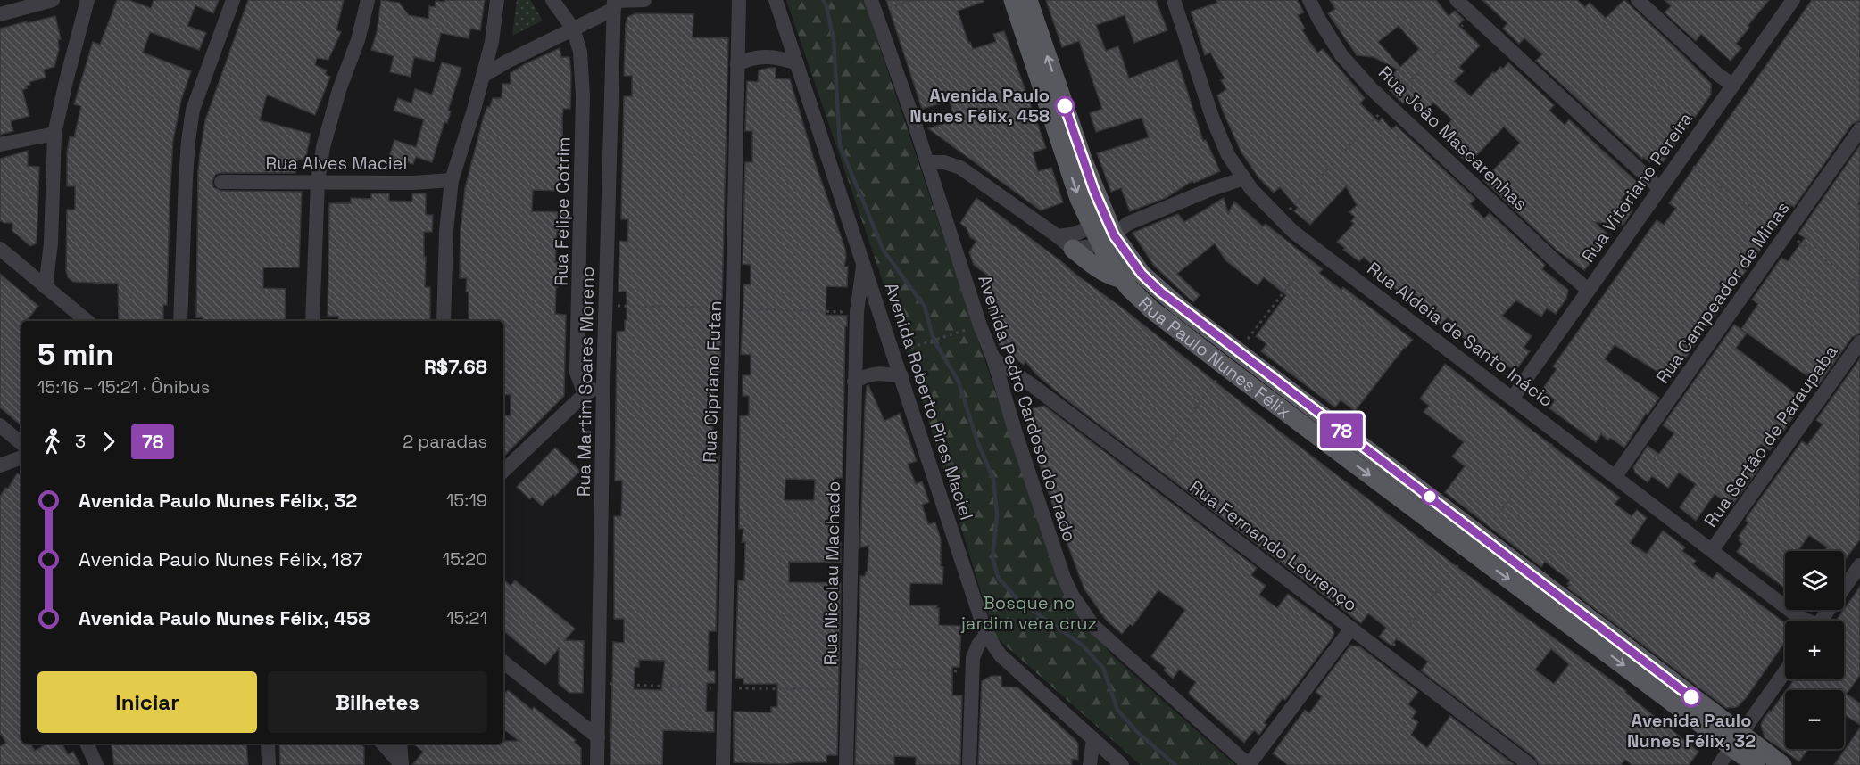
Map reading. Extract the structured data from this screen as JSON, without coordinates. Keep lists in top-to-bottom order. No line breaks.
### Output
{"streets":{"main road":["Rua Paulo Nunes Félix"],"street":["Rua João Mascarenhas","Rua Alves Maciel","Rua Vitoriano Pereira","Rua Felipe Cotrim","Rua Campeador de Minas","Rua Aldeia de Santo Inácio","Rua Martim Soares Moreno","Rua Cipriano Futan","Avenida Roberto Pires Maciel","Avenida Pedro Cardoso do Prado","Rua Sertão de Paraupaba","Rua Fernando Lourenço","Rua Nicolau Machado"]},"crossings":[["Rua João Mascarenhas","Rua Vitoriano Pereira"],["Rua Vitoriano Pereira","Rua Aldeia de Santo Inácio"],["Rua Campeador de Minas","Rua Aldeia de Santo Inácio"],["Rua Aldeia de Santo Inácio","Rua Sertão de Paraupaba"],["Avenida Roberto Pires Maciel","Rua Nicolau Machado"],["Avenida Pedro Cardoso do Prado","Rua Fernando Lourenço"]],"parks":["Bosque no jardim vera cruz"],"places":["Avenida Paulo Nunes Félix, 458","Avenida Paulo Nunes Félix, 32"],"lines":["bus line 78"],"page":{"on_map":"78","heading":["5 min","15:16 – 15:21 · Ônibus","R$7.68"],"legs":["3","78","2 paradas"],"list":[{"name":"Avenida Paulo Nunes Félix, 32","value":"15:19"},{"name":"Avenida Paulo Nunes Félix, 187","value":"15:20"},{"name":"Avenida Paulo Nunes Félix, 458","value":"15:21"}],"map_buttons":["+","−"],"buttons":["Iniciar","Bilhetes"]}}
